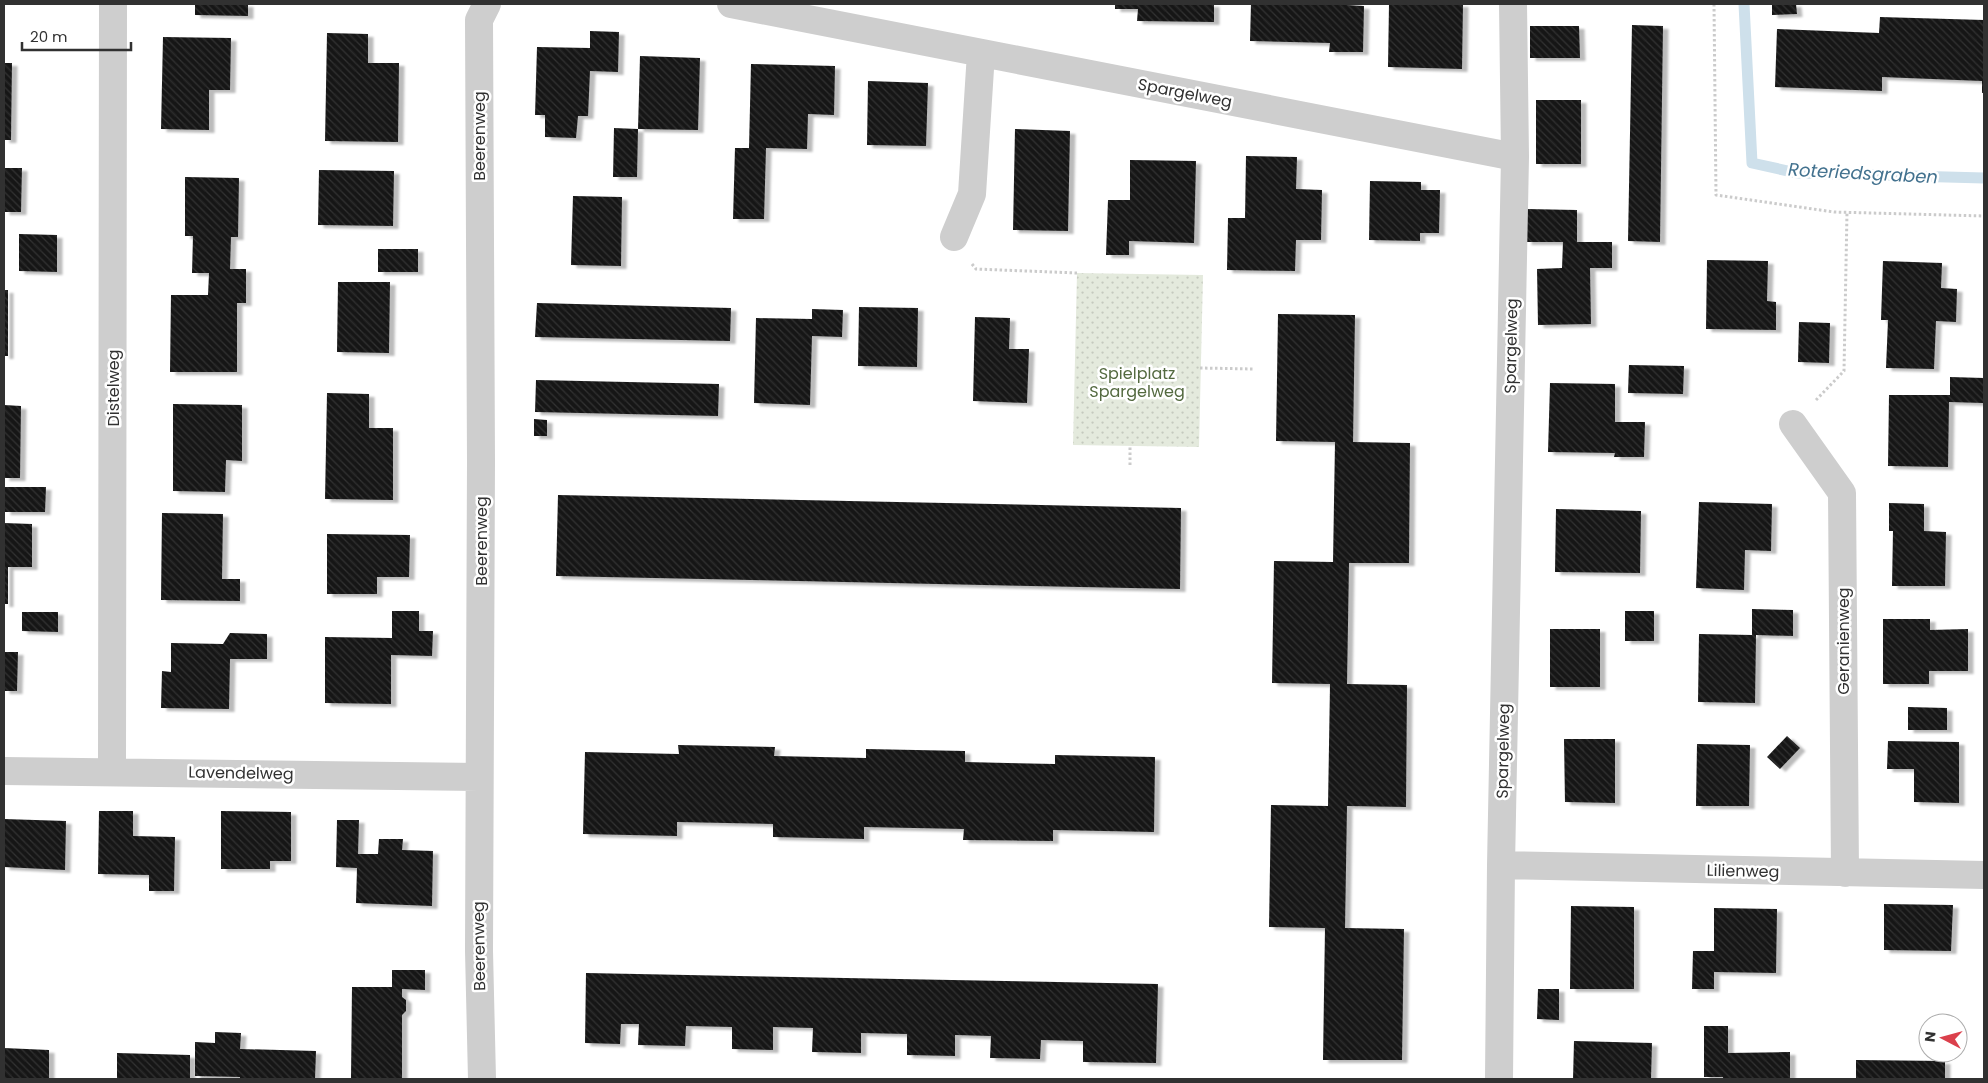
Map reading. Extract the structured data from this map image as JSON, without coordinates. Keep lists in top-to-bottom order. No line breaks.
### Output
{"streets":{"street":["Spargelweg","Beerenweg","Distelweg","Geranienweg","Lavendelweg","Lilienweg"]},"crossings":[["Spargelweg","Lilienweg"],["Beerenweg","Lavendelweg"],["Distelweg","Lavendelweg"],["Geranienweg","Lilienweg"]],"water":["Roteriedsgraben"],"parks":["Spielplatz Spargelweg"],"scale_bar":"20 m","north":"left"}
